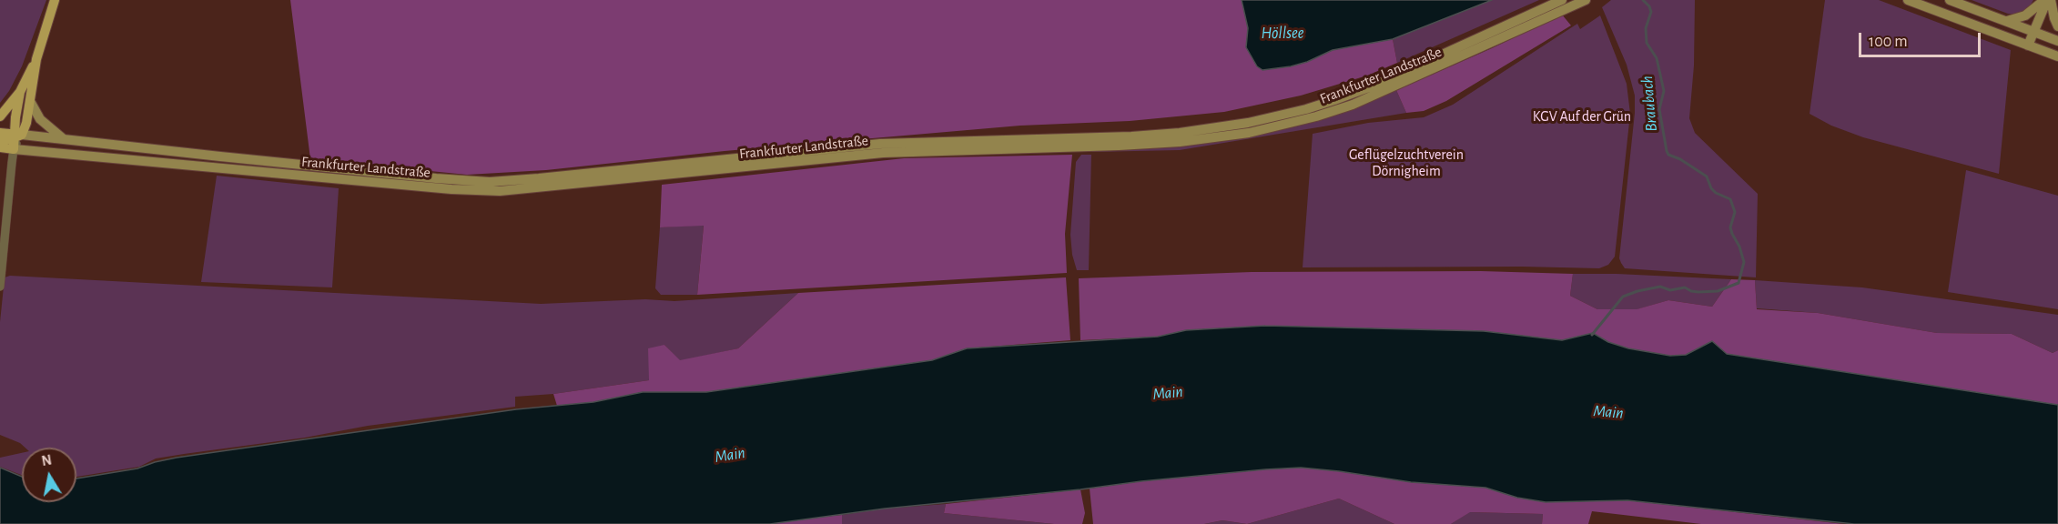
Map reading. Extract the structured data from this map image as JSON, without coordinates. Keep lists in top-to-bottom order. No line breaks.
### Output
{"streets":{"main road":["Frankfurter Landstraße"]},"water":["Höllsee","Braubach","Main"],"parks":["KGV Auf der Grün","Geflügelzuchtverein Dörnigheim"],"scale_bar":"100 m","north":"top"}
